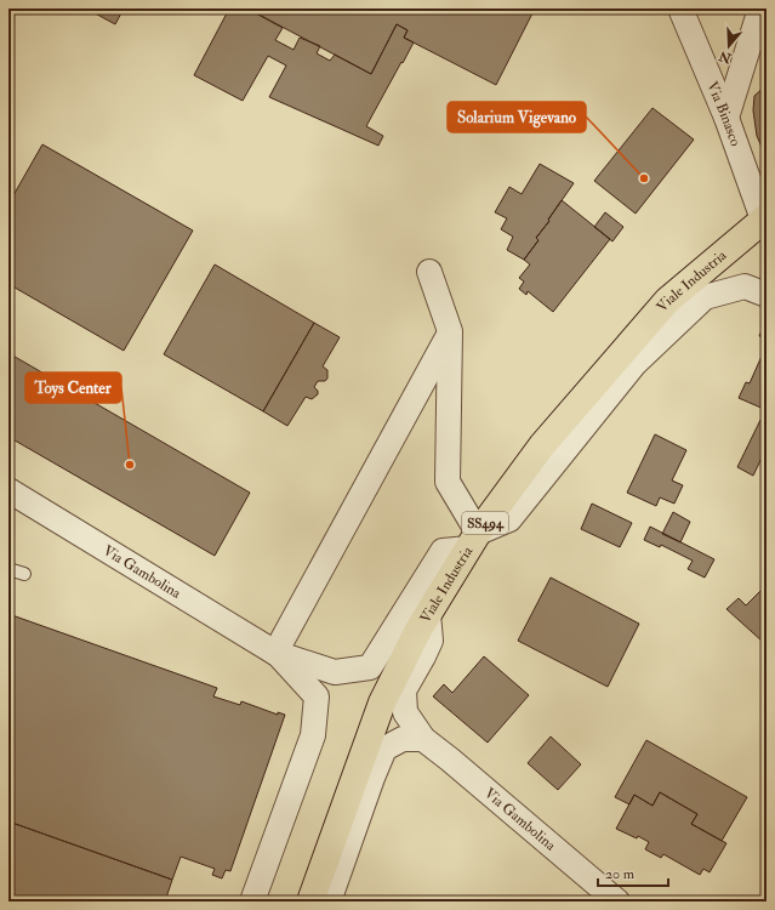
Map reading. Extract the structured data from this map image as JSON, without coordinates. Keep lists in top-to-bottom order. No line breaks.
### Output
{"streets":{"main road":["Viale Industria","SS494"],"street":["Via Binasco","Via Gambolina"]},"crossings":[["Via Binasco","Viale Industria"],["Viale Industria","Via Gambolina"]],"places":["Solarium Vigevano","Toys Center"],"scale_bar":"20 m","north":"bottom"}
